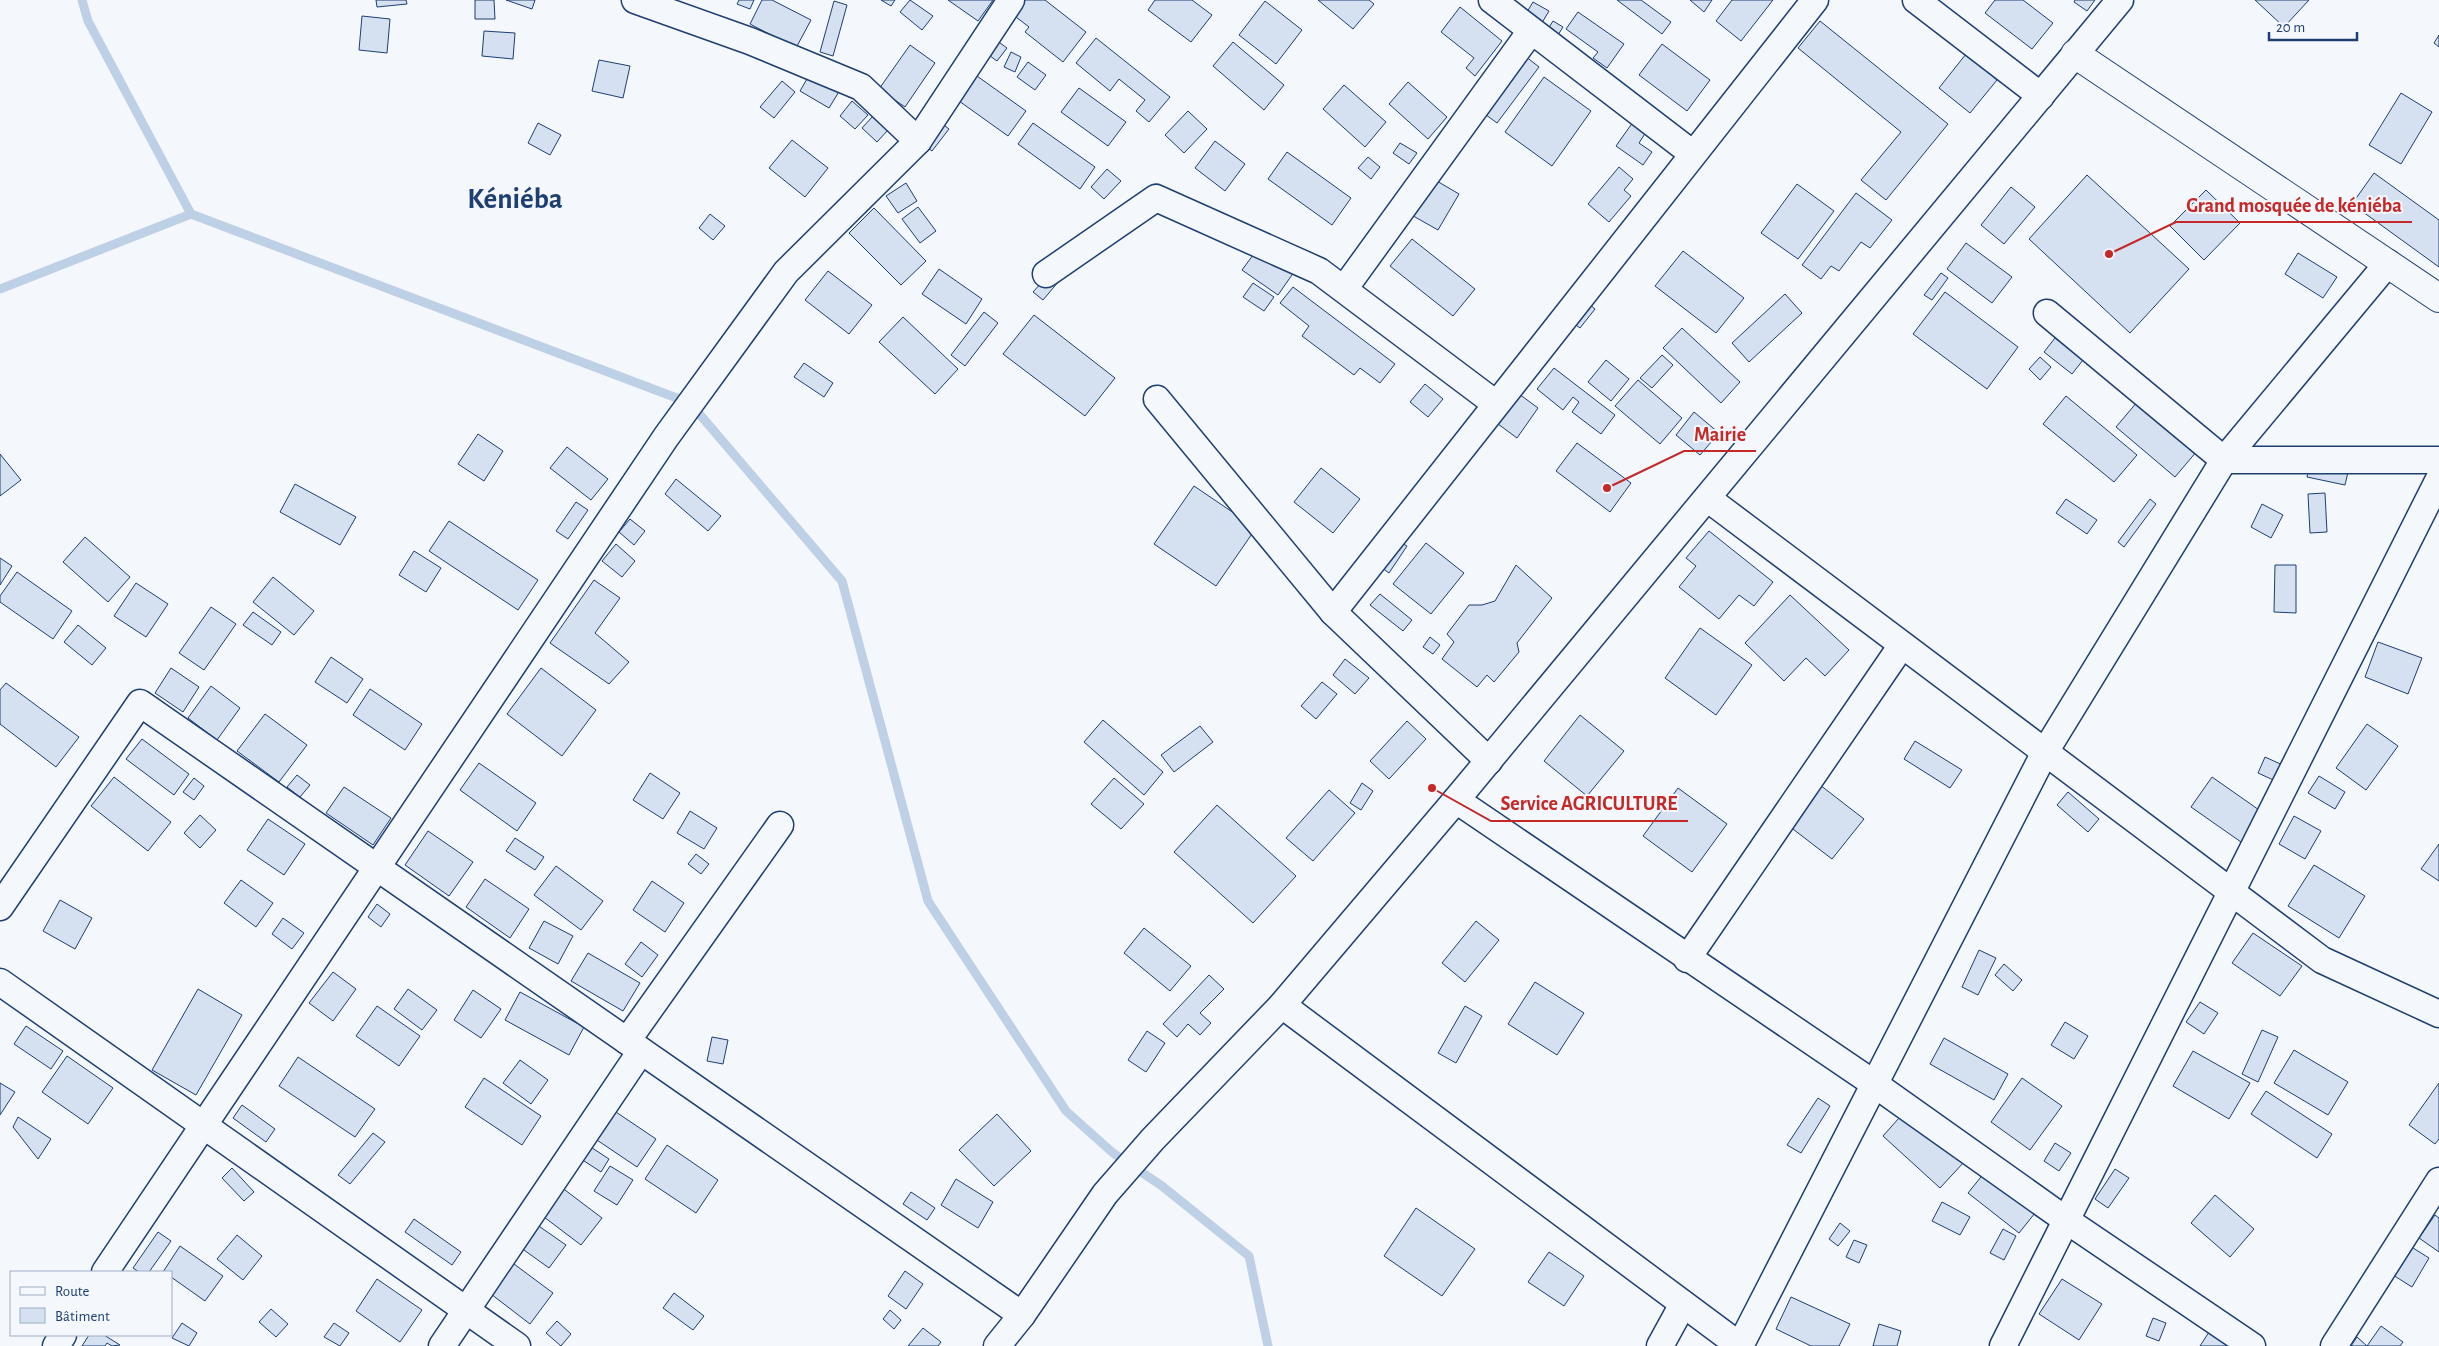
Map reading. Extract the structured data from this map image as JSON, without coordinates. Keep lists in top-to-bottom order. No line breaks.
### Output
{"districts":["Kéniéba"],"places":["Grand mosquée de kéniéba","Mairie","Service AGRICULTURE"],"legend":["Route","Bâtiment"],"scale_bar":"20 m"}
